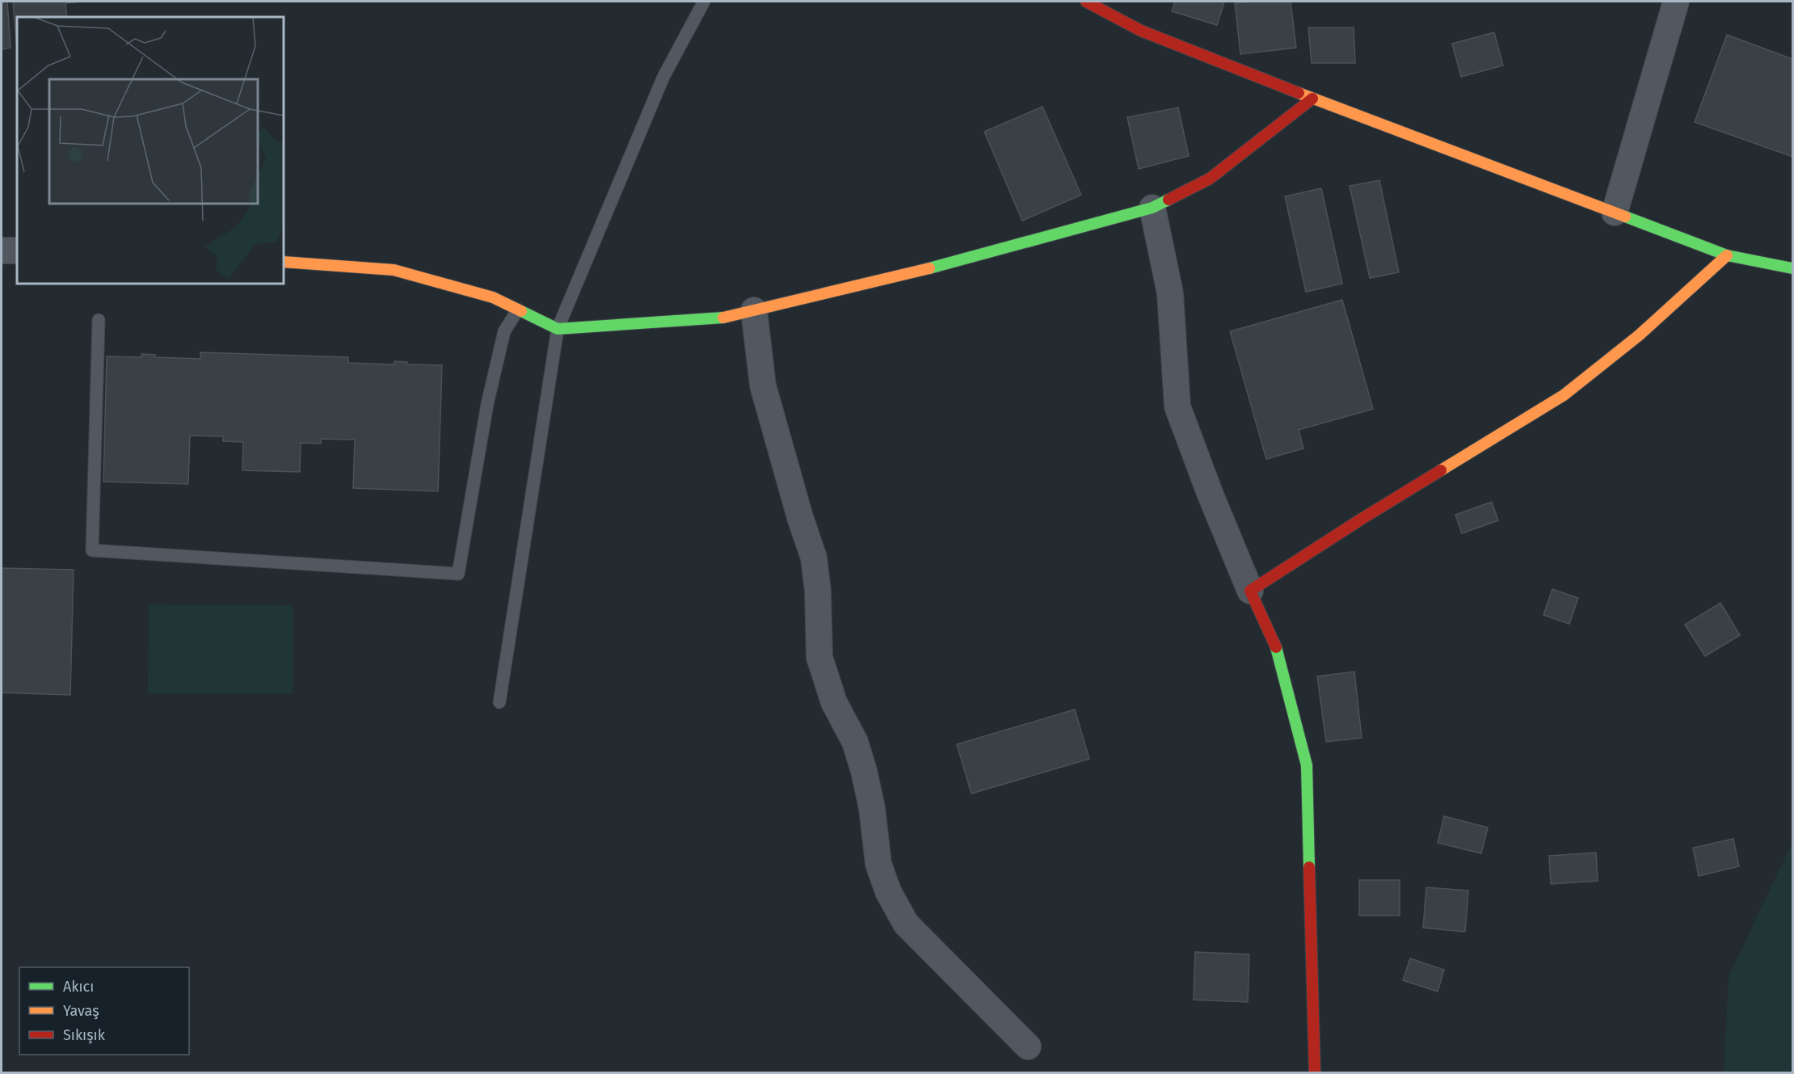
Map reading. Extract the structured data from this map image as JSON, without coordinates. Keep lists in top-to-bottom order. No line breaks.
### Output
{"legend":["Akıcı","Yavaş","Sıkışık"]}
